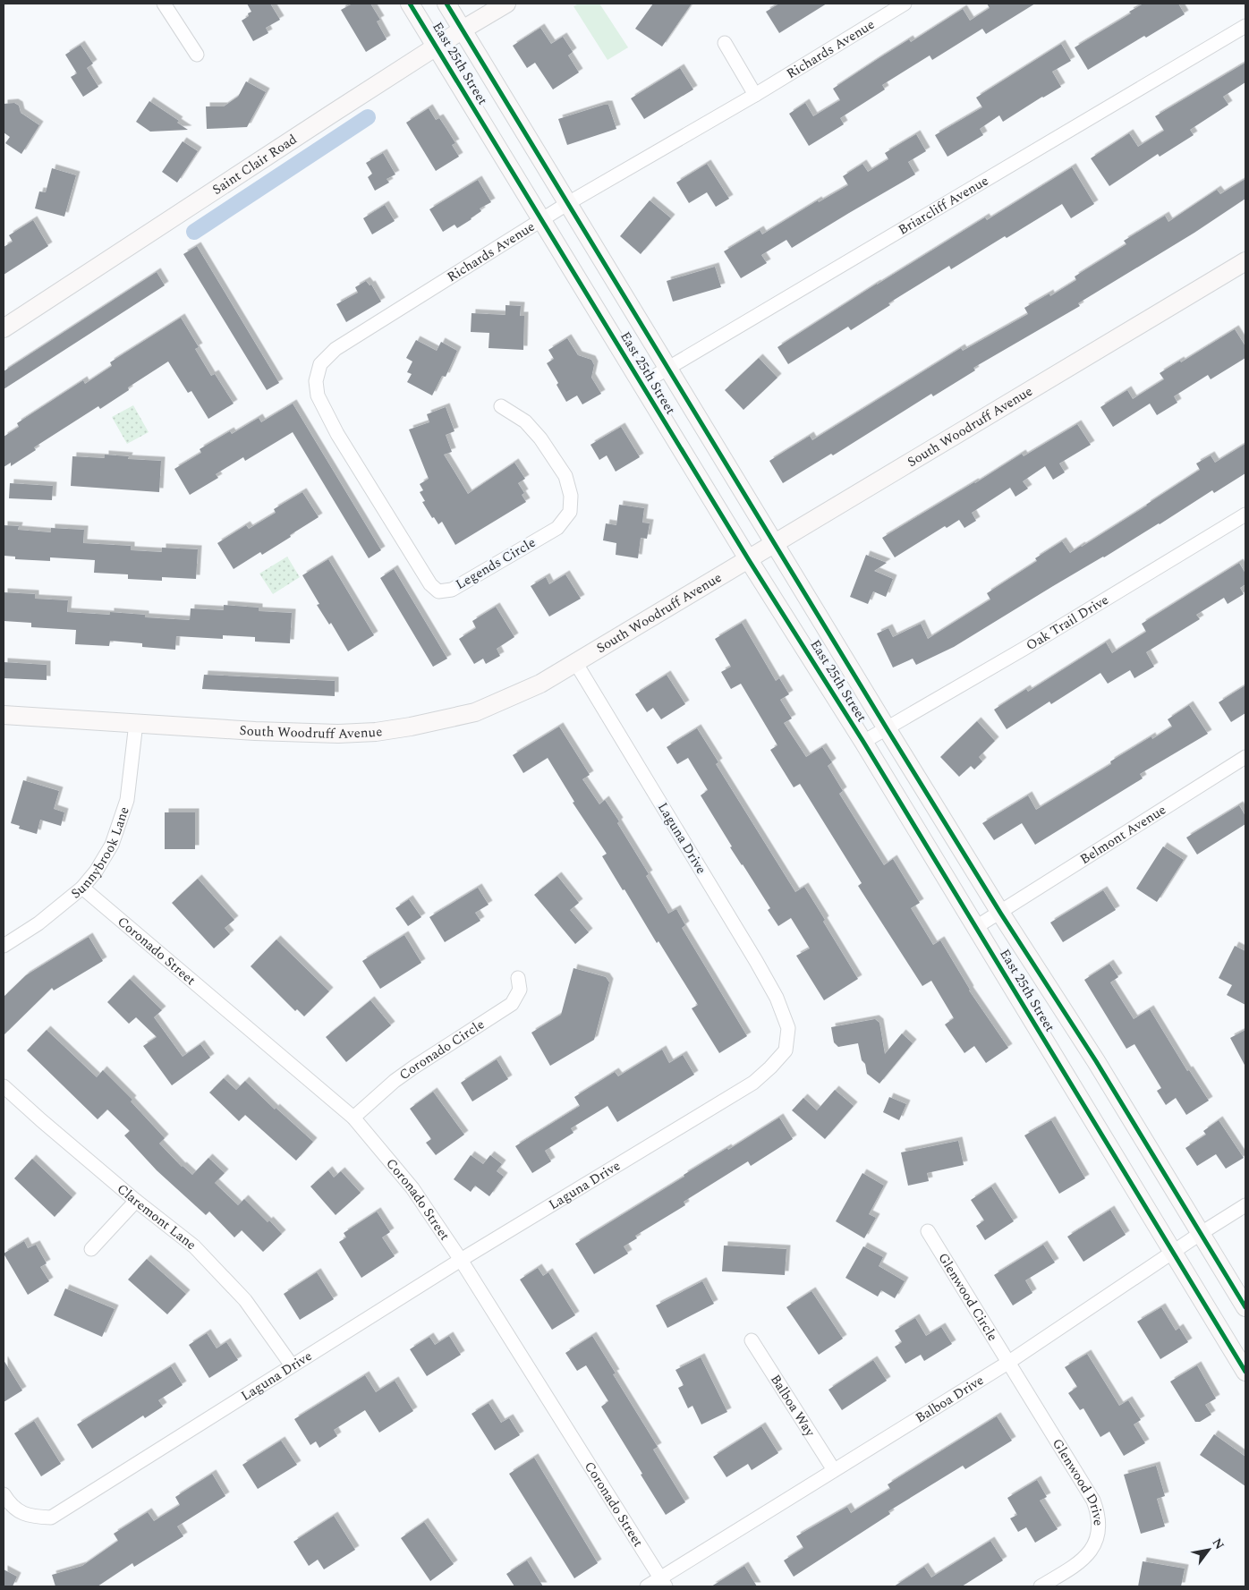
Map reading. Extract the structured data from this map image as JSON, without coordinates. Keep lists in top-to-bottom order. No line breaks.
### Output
{"streets":{"street":["Richards Avenue","East 25th Street","Saint Clair Road","Briarcliff Avenue","South Woodruff Avenue","Legends Circle","Oak Trail Drive","Belmont Avenue","Laguna Drive","Sunnybrook Lane","Coronado Street","Coronado Circle","Claremont Lane","Glenwood Circle","Balboa Drive","Balboa Way","Glenwood Drive"]},"crossings":[["Richards Avenue","East 25th Street"],["Richards Avenue","Legends Circle"],["East 25th Street","Saint Clair Road"],["East 25th Street","Briarcliff Avenue"],["East 25th Street","South Woodruff Avenue"],["East 25th Street","Oak Trail Drive"],["East 25th Street","Belmont Avenue"],["East 25th Street","Balboa Drive"],["South Woodruff Avenue","Laguna Drive"],["South Woodruff Avenue","Sunnybrook Lane"],["Laguna Drive","Coronado Street"],["Laguna Drive","Claremont Lane"],["Sunnybrook Lane","Coronado Street"],["Coronado Street","Coronado Circle"],["Coronado Street","Balboa Drive"],["Glenwood Circle","Balboa Drive"],["Glenwood Circle","Glenwood Drive"],["Balboa Drive","Balboa Way"],["Balboa Drive","Glenwood Drive"]],"north":"top right"}
